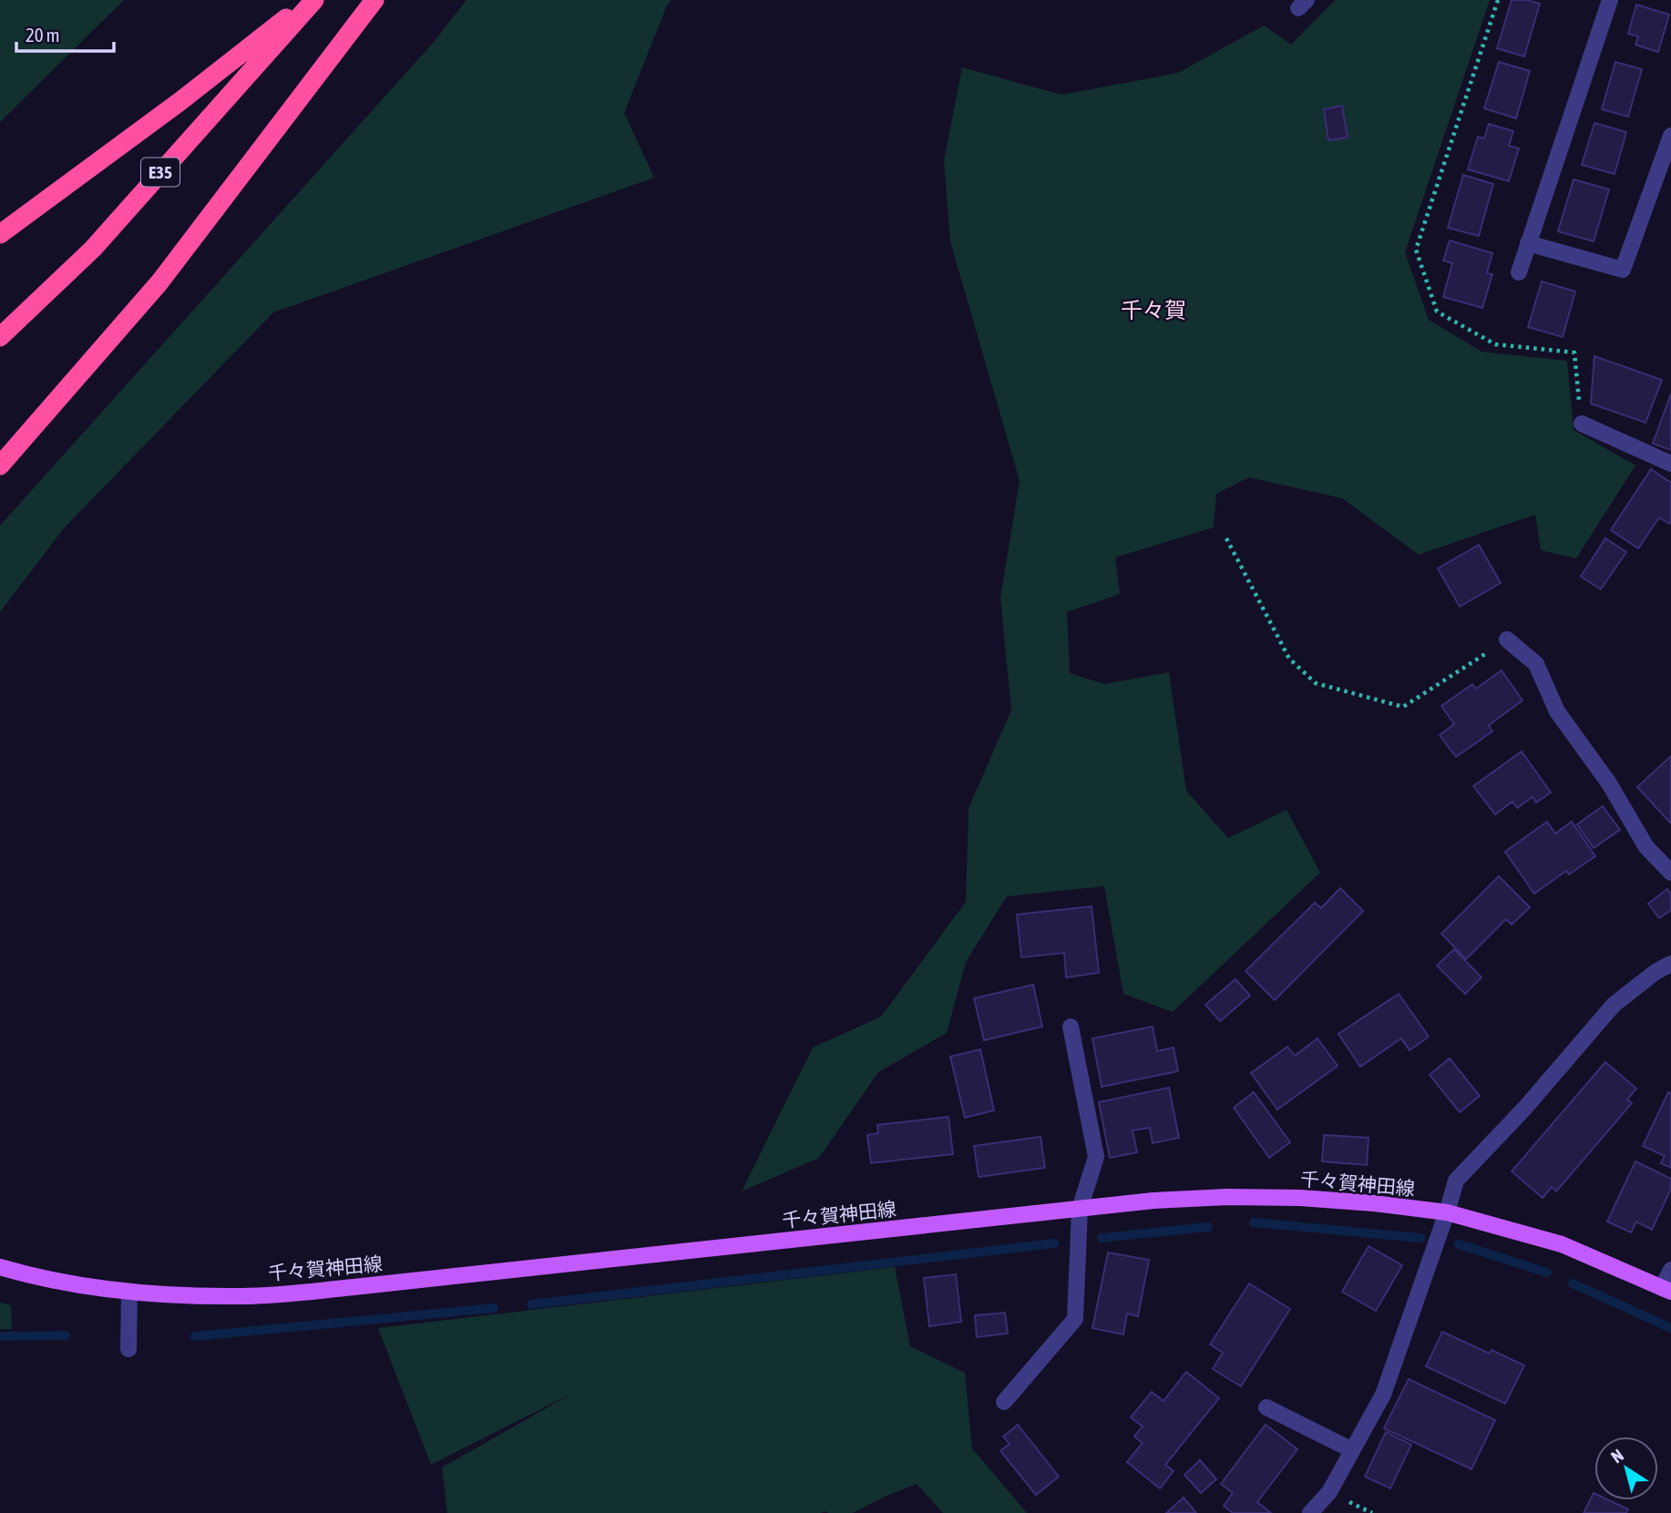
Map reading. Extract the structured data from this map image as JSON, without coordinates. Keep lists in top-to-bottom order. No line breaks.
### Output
{"streets":{"highway":["E35"],"main road":["千々賀神田線"]},"districts":["千々賀"],"scale_bar":"20 m","north":"top left"}
